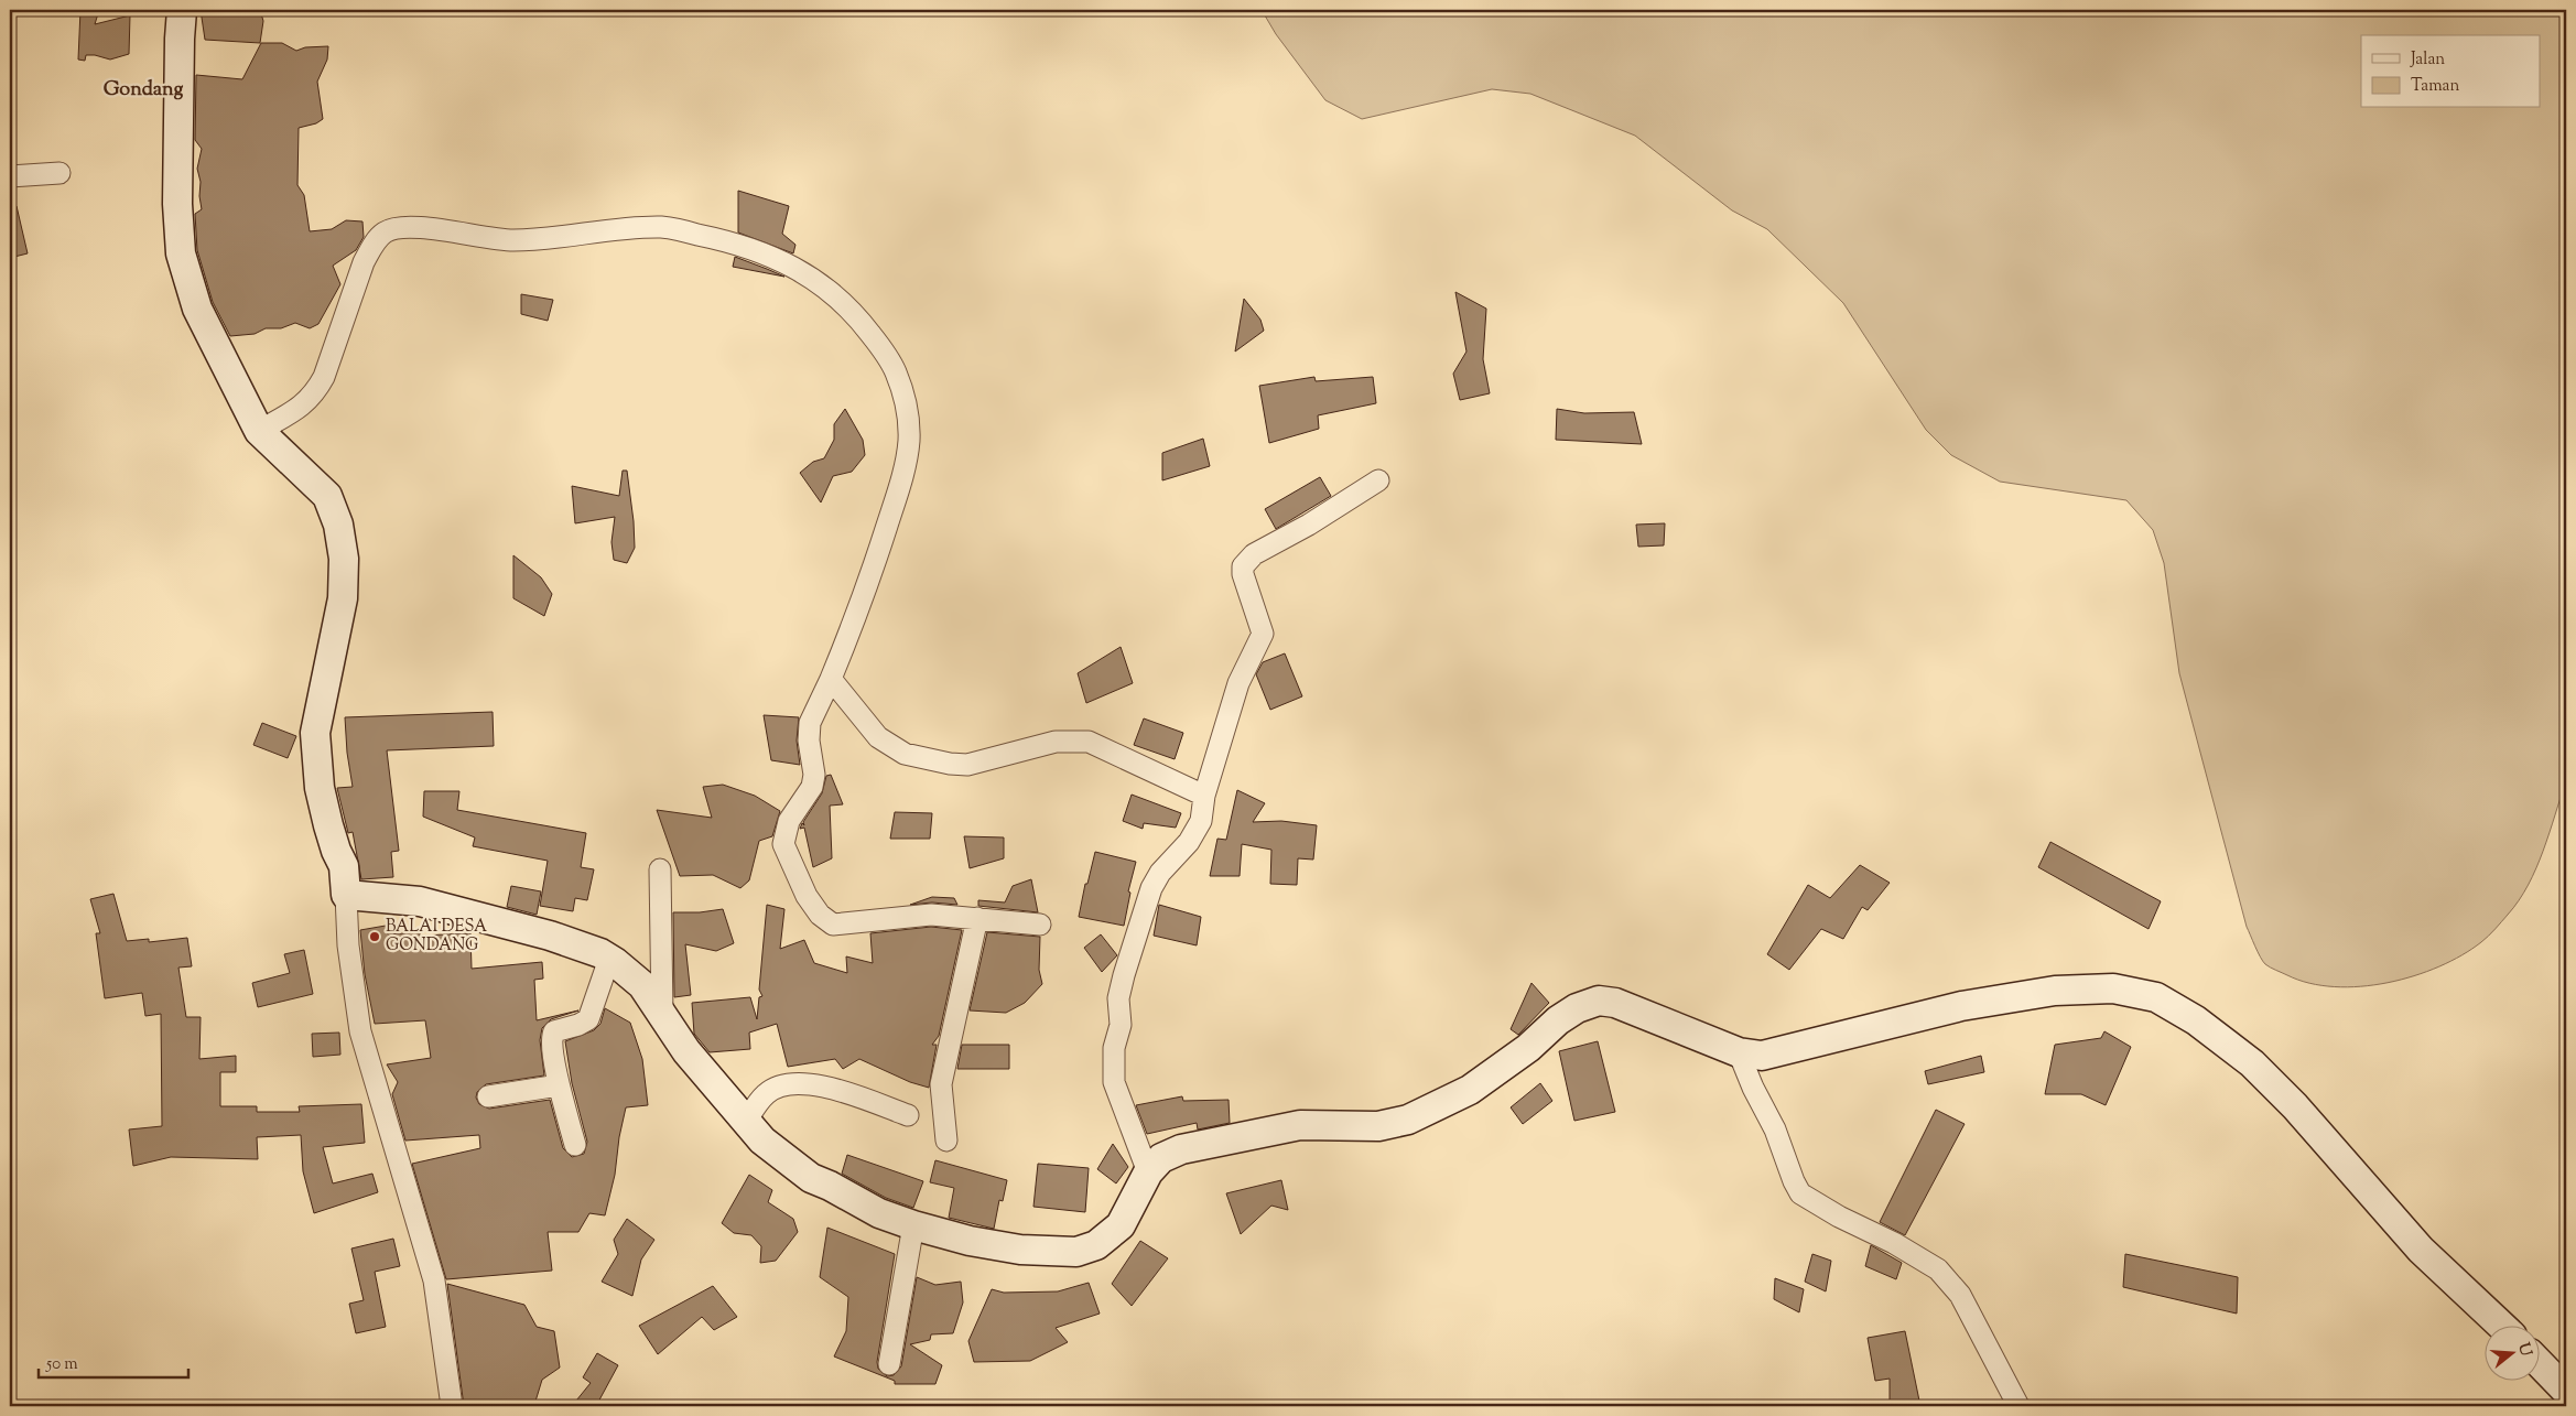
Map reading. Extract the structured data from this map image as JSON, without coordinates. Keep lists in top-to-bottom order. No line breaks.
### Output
{"districts":["Gondang"],"places":["BALAI DESA GONDANG"],"legend":["Jalan","Taman"],"scale_bar":"50 m","north":"right"}
